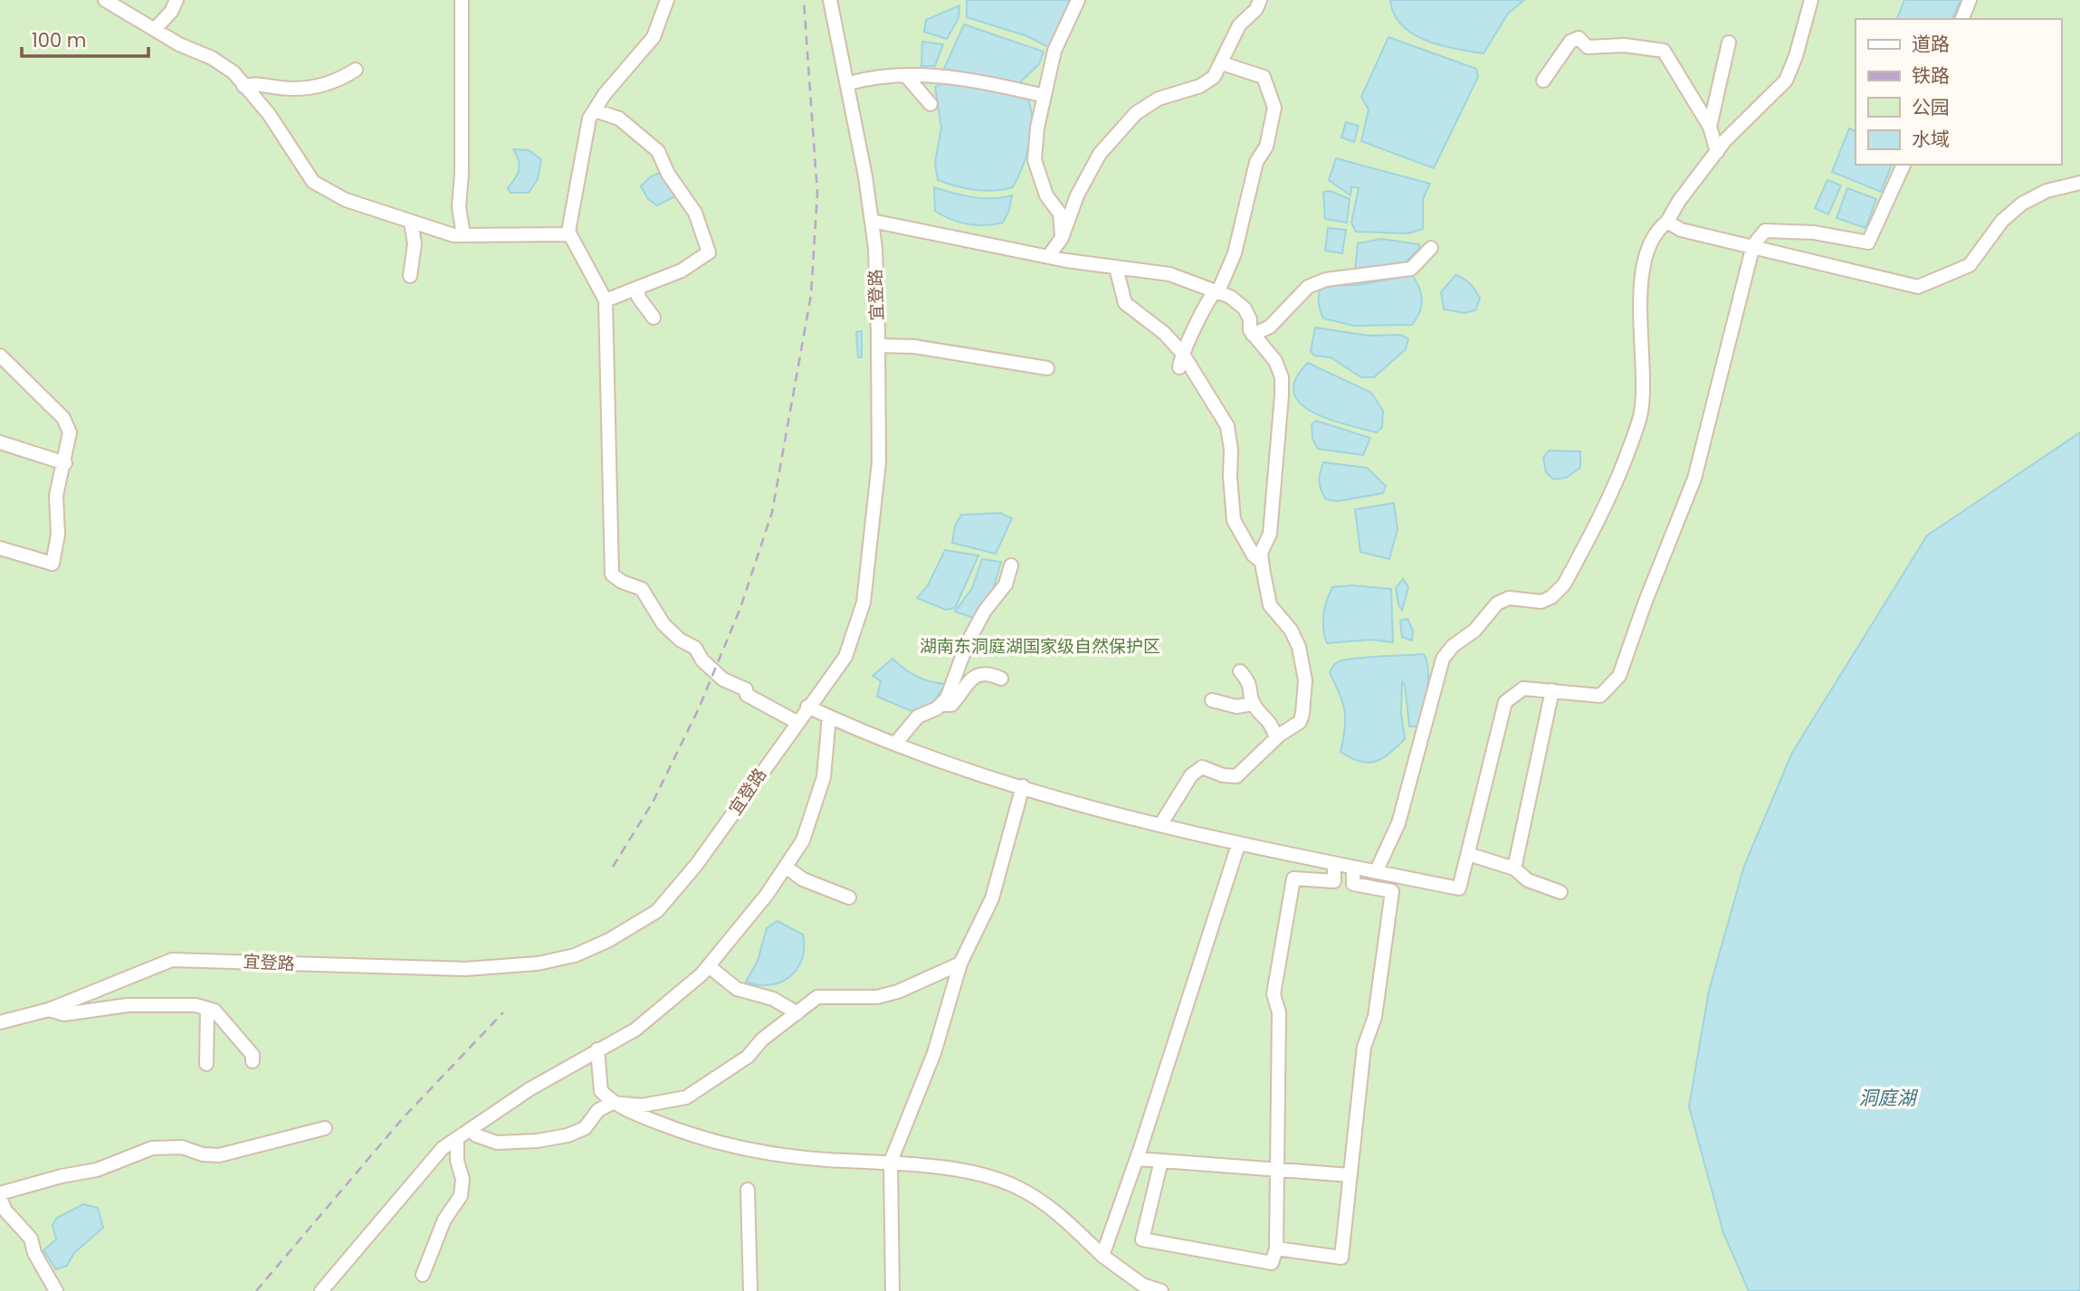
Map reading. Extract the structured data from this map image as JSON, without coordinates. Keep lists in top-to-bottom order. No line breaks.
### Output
{"streets":{"street":["宜登路"]},"water":["洞庭湖"],"parks":["湖南东洞庭湖国家级自然保护区"],"legend":["道路","铁路","公园","水域"],"scale_bar":"100 m"}
